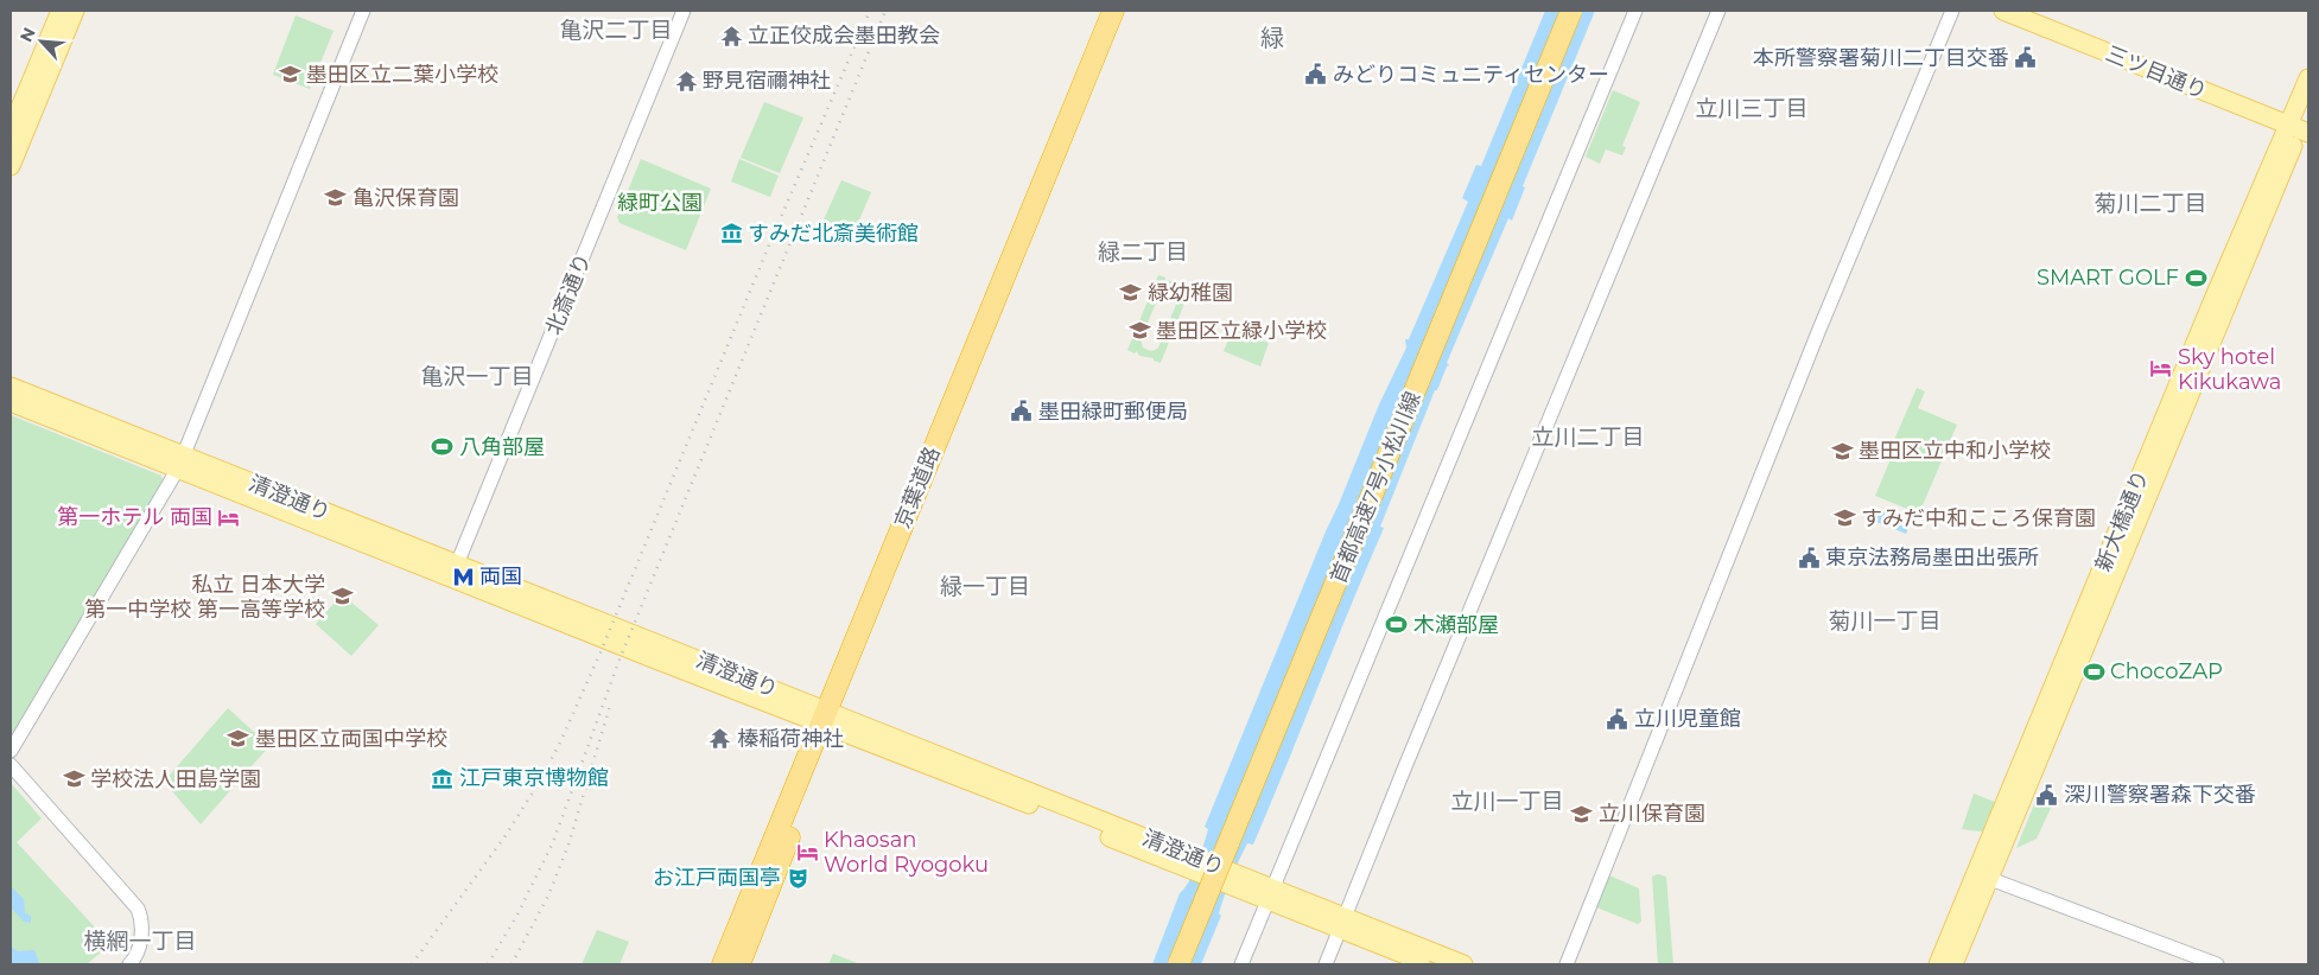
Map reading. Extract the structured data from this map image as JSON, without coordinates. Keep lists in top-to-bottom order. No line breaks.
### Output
{"streets":{"highway":["京葉道路","首都高速7号小松川線"],"main road":["三ツ目通り","清澄通り","新大橋通り"],"street":["北斎通り"]},"crossings":[["三ツ目通り","新大橋通り"],["北斎通り","清澄通り"],["京葉道路","清澄通り"]],"districts":["亀沢二丁目","緑","立川三丁目","菊川二丁目","緑二丁目","亀沢一丁目","立川二丁目","緑一丁目","菊川一丁目","立川一丁目","横網一丁目"],"parks":["緑町公園"],"places":{"temple":["立正佼成会墨田教会","野見宿禰神社","榛稲荷神社"],"public building":["本所警察署菊川二丁目交番","みどりコミュニティセンター","墨田緑町郵便局","東京法務局墨田出張所","立川児童館","深川警察署森下交番"],"school or university":["墨田区立二葉小学校","亀沢保育園","緑幼稚園","墨田区立緑小学校","墨田区立中和小学校","すみだ中和こころ保育園","私立 日本大学 第一中学校 第一高等学校","墨田区立両国中学校","学校法人田島学園","立川保育園"],"museum":["すみだ北斎美術館","江戸東京博物館"],"sports":["SMART GOLF","八角部屋","木瀬部屋","ChocoZAP"],"hotel":["Sky hotel Kikukawa","第一ホテル 両国","Khaosan World Ryogoku"],"metro station":["両国"],"theatre":["お江戸両国亭"]},"north":"top left"}
